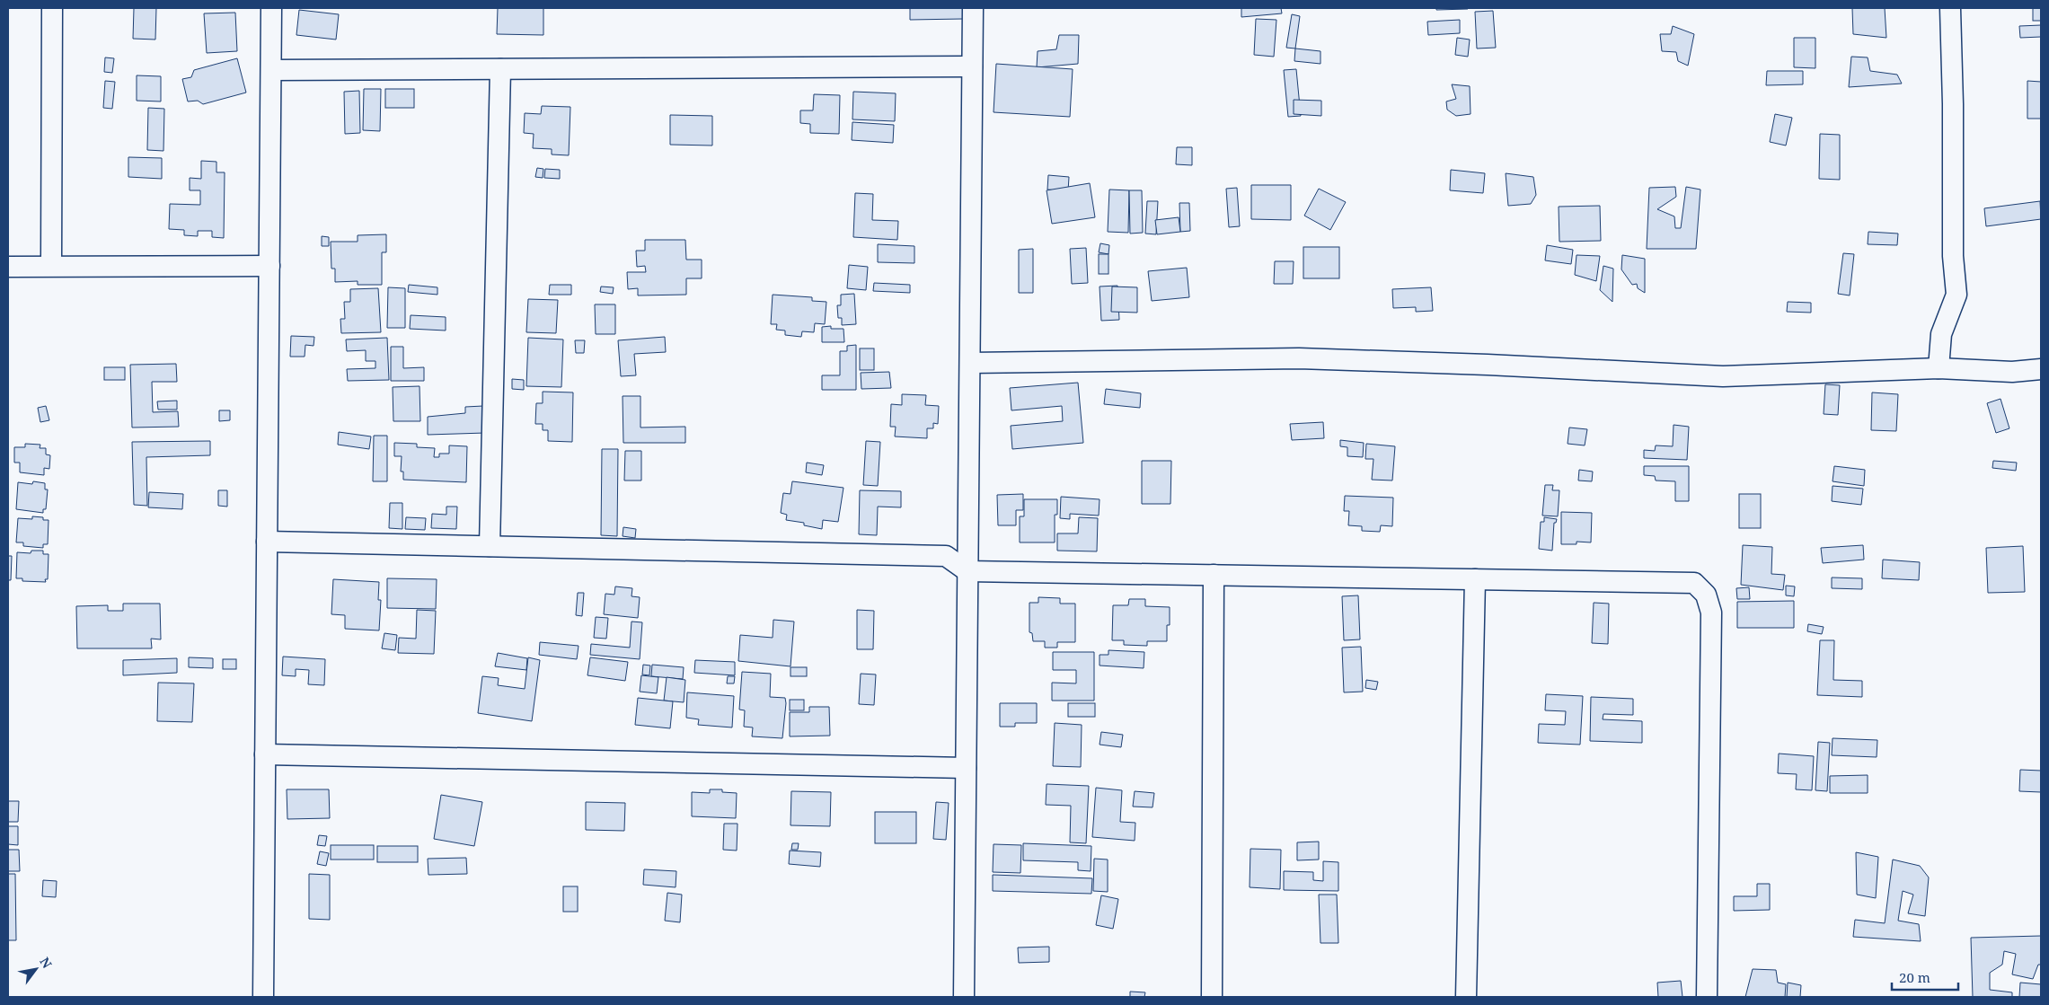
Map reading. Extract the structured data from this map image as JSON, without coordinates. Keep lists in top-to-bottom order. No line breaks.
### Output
{"scale_bar":"20 m","north":"top right"}
